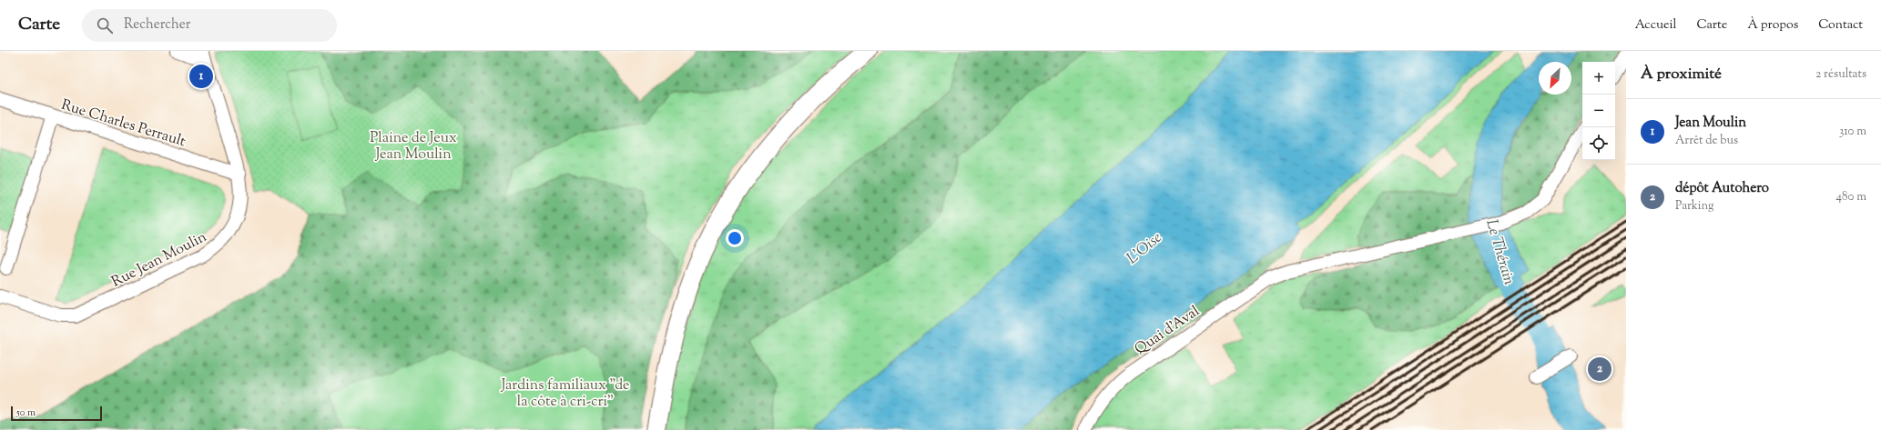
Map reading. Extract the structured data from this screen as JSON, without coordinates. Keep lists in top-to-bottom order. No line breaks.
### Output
{"streets":{"street":["Rue Charles Perrault","Rue Jean Moulin","Quai d'Aval"]},"crossings":[["Rue Charles Perrault","Rue Jean Moulin"]],"water":["L'Oise","Le Thérain"],"parks":["Plaine de Jeux Jean Moulin","Jardins familiaux \"de la côte à cri-cri\""],"scale_bar":"50 m","north":"bottom left","page":{"header":"Carte","search":"Rechercher","nav":["Accueil","Carte","À propos","Contact"],"heading":["À proximité","2 résultats"],"map_buttons":["+","−"],"pins":["1","2"],"list":[{"mark":"1","name":"Jean Moulin","note":"Arrêt de bus","value":"310 m"},{"mark":"2","name":"dépôt Autohero","note":"Parking","value":"480 m"}],"scale":"50 m"}}
